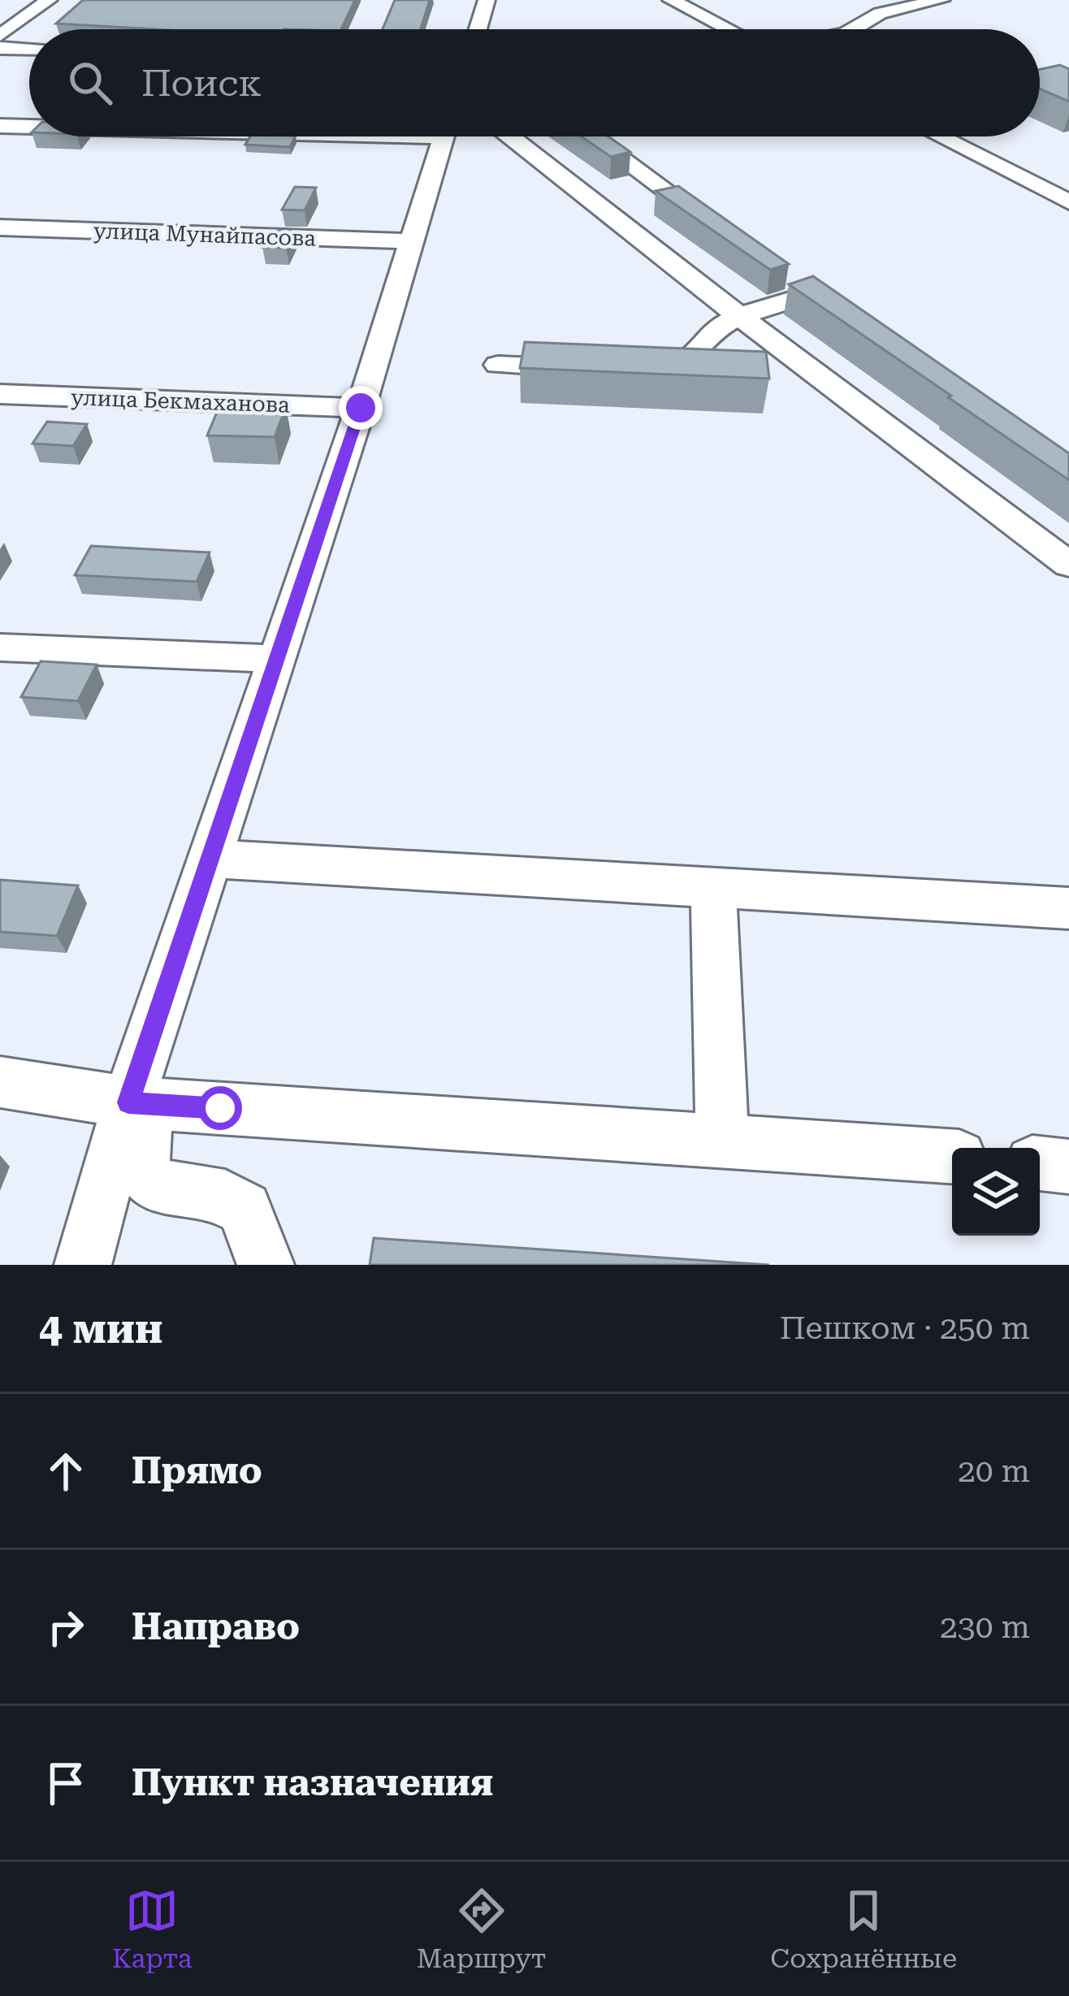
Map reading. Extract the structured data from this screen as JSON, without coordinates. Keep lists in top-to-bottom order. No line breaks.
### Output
{"streets":{"street":["улица Мунайпасова","улица Бекмаханова"]},"page":{"search":"Поиск","heading":["4 мин","Пешком · 250 m"],"list":[["Прямо","20 m"],["Направо","230 m"],"Пункт назначения"],"nav":["Карта","Маршрут","Сохранённые"]}}
